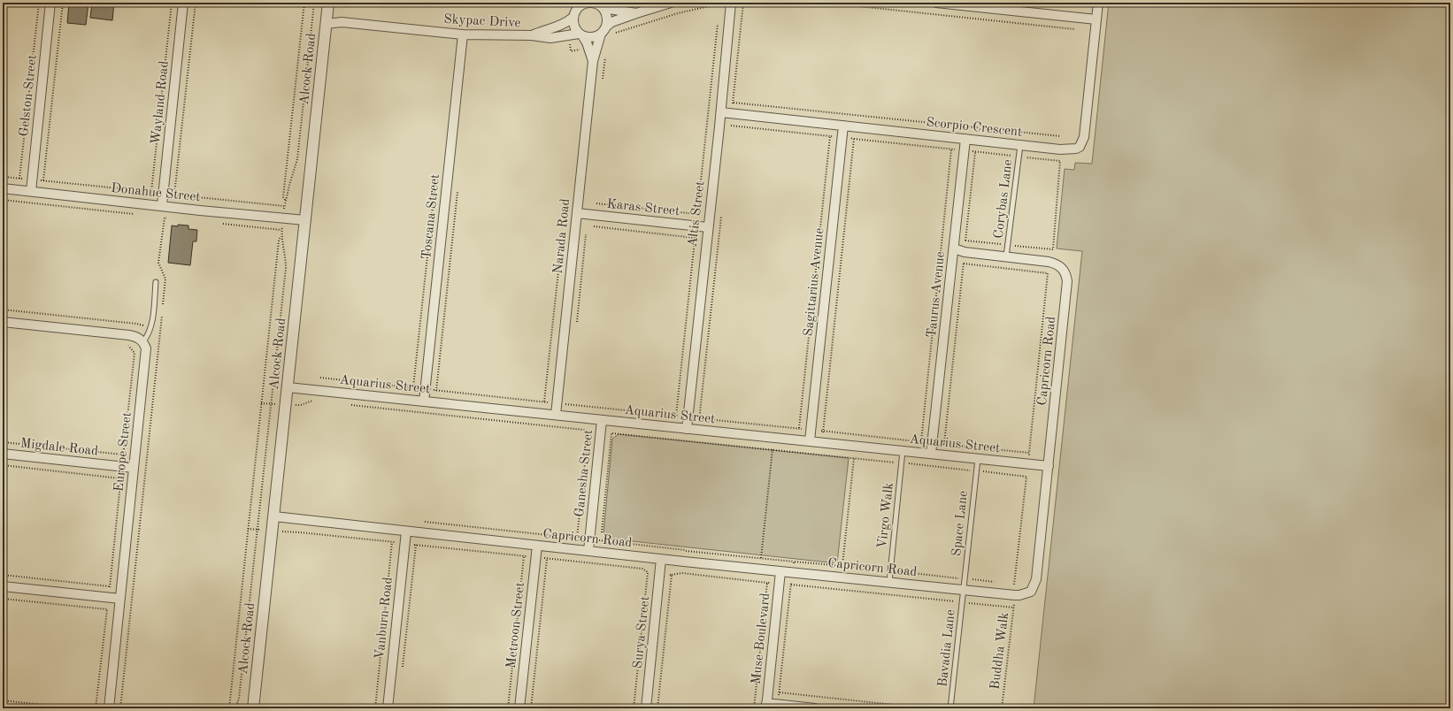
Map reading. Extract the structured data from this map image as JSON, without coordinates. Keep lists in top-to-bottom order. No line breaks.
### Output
{"streets":{"street":["Skypac Drive","Alcock Road","Gelston Street","Wayland Road","Scorpio Crescent","Donahue Street","Karas Street","Altis Street","Toscana Street","Narada Road","Sagittarius Avenue","Taurus Avenue","Capricorn Road","Aquarius Street","Migdale Road","Europe Street","Ganesha Street","Vanburn Road","Metroon Street","Surya Street","Muse Boulevard"],"lane":["Corybas Lane","Virgo Walk","Space Lane","Bavadia Lane"],"path":["Buddha Walk"]},"crossings":[["Skypac Drive","Alcock Road"],["Skypac Drive","Toscana Street"],["Skypac Drive","Narada Road"],["Alcock Road","Donahue Street"],["Alcock Road","Capricorn Road"],["Alcock Road","Aquarius Street"],["Gelston Street","Donahue Street"],["Wayland Road","Donahue Street"],["Scorpio Crescent","Corybas Lane"],["Scorpio Crescent","Altis Street"],["Scorpio Crescent","Sagittarius Avenue"],["Scorpio Crescent","Taurus Avenue"],["Corybas Lane","Capricorn Road"],["Karas Street","Altis Street"],["Karas Street","Narada Road"],["Altis Street","Aquarius Street"],["Toscana Street","Aquarius Street"],["Narada Road","Aquarius Street"],["Sagittarius Avenue","Aquarius Street"],["Taurus Avenue","Capricorn Road"],["Taurus Avenue","Aquarius Street"],["Capricorn Road","Aquarius Street"],["Capricorn Road","Ganesha Street"],["Capricorn Road","Virgo Walk"],["Capricorn Road","Space Lane"],["Capricorn Road","Vanburn Road"],["Capricorn Road","Metroon Street"],["Capricorn Road","Surya Street"],["Capricorn Road","Muse Boulevard"],["Capricorn Road","Bavadia Lane"],["Capricorn Road","Buddha Walk"],["Aquarius Street","Ganesha Street"],["Aquarius Street","Virgo Walk"],["Aquarius Street","Space Lane"],["Migdale Road","Europe Street"],["Space Lane","Bavadia Lane"],["Space Lane","Buddha Walk"]]}
